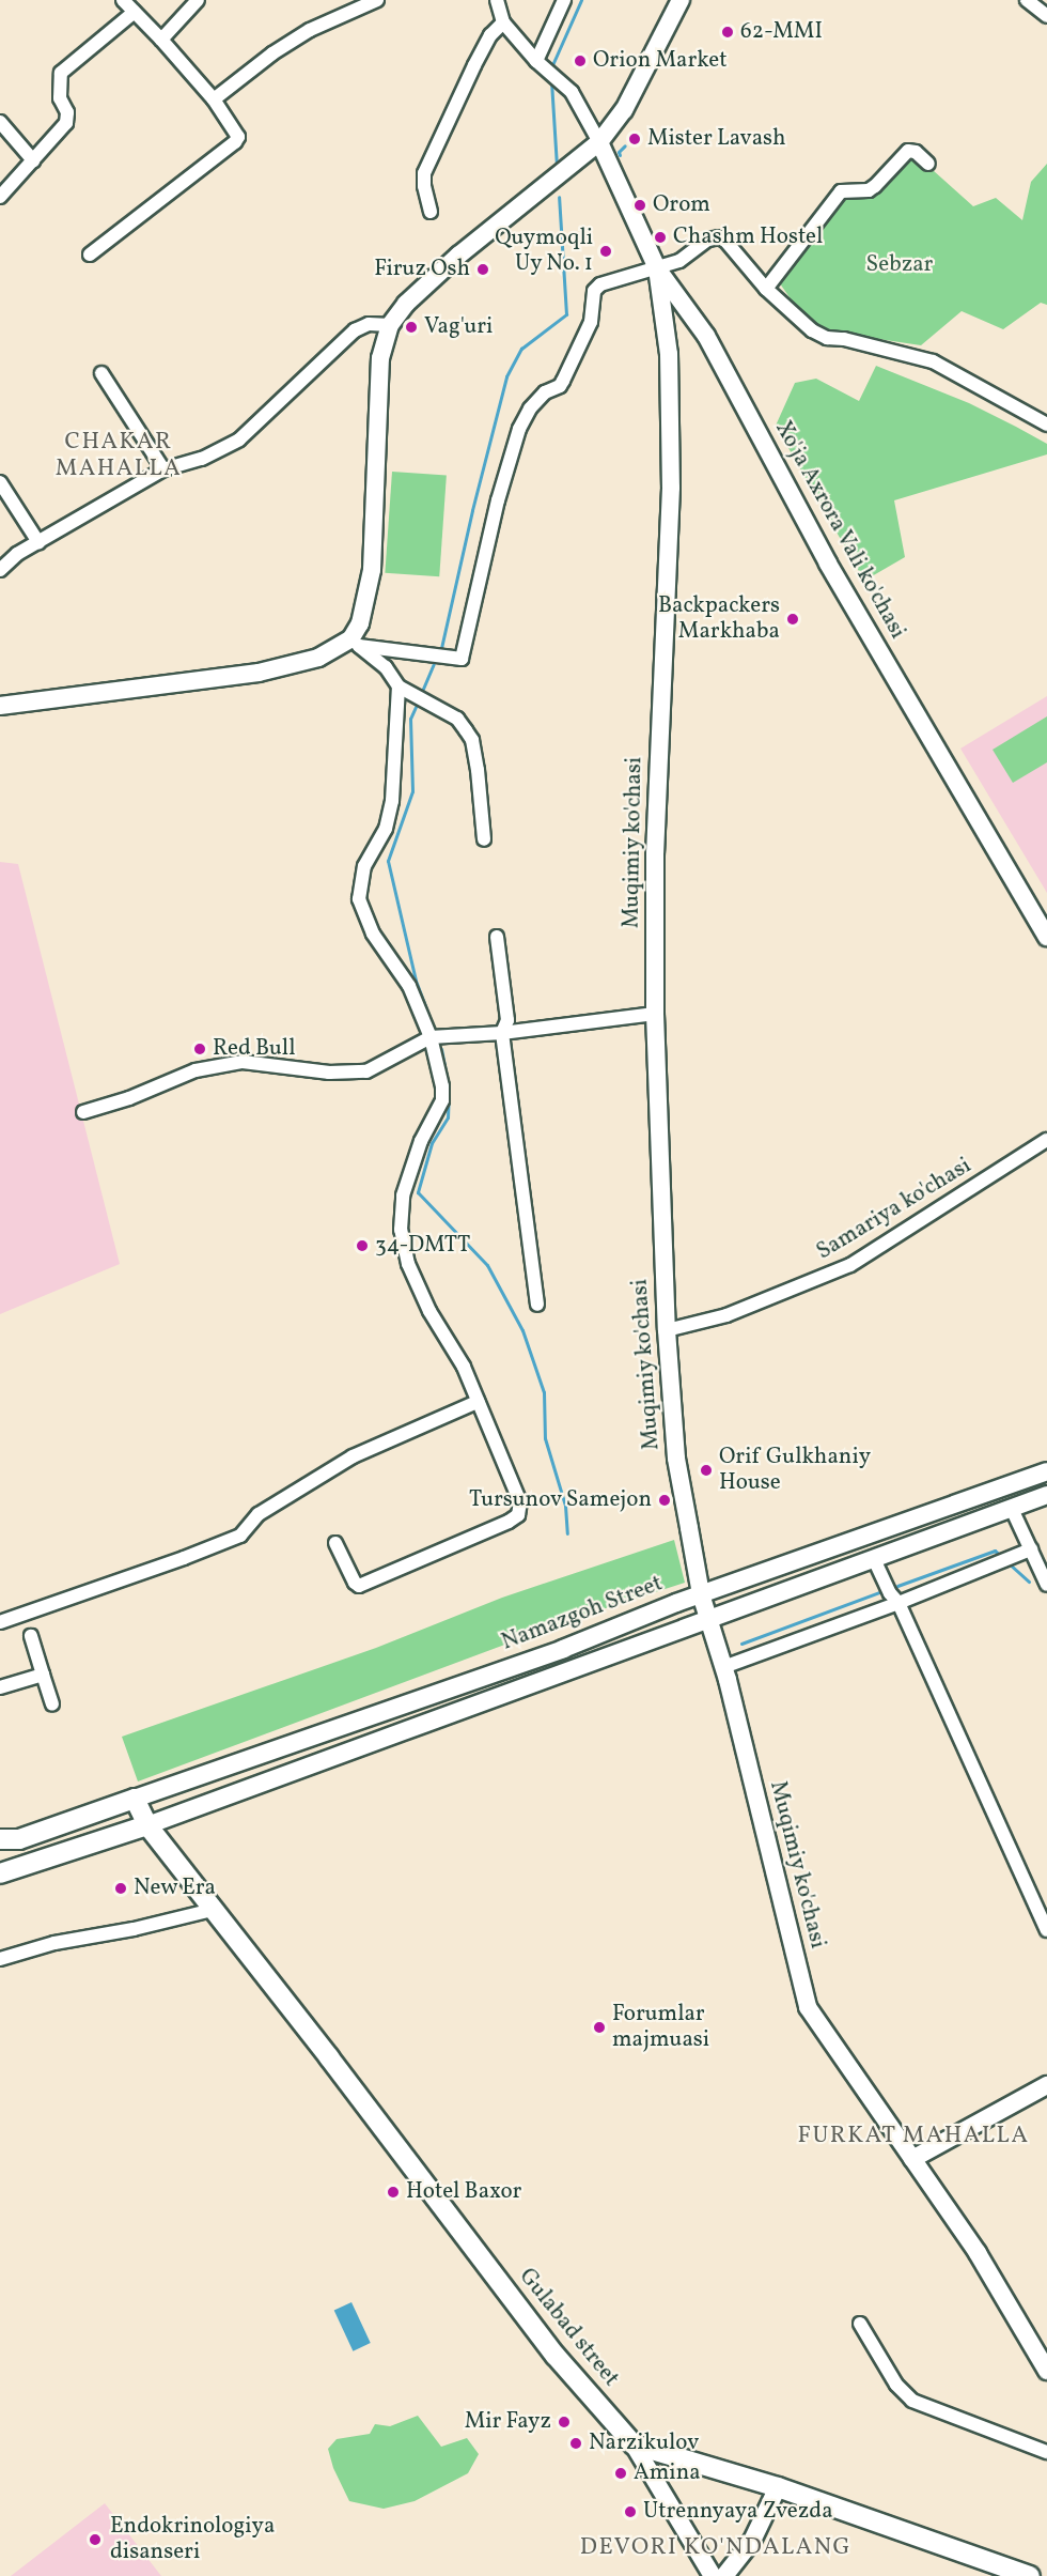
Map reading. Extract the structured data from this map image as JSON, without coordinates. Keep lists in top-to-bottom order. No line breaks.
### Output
{"streets":{"main road":["Xo'ja Axrora Vali ko'chasi","Muqimiy ko'chasi","Namazgoh Street","Gulabad street"],"street":["Samariya ko'chasi"]},"crossings":[["Xo'ja Axrora Vali ko'chasi","Muqimiy ko'chasi"],["Muqimiy ko'chasi","Samariya ko'chasi"],["Muqimiy ko'chasi","Namazgoh Street"],["Namazgoh Street","Gulabad street"]],"districts":["CHAKAR MAHALLA","FURKAT MAHALLA","DEVORI KO'NDALANG"],"parks":["Sebzar"],"places":["62-MMI","Orion Market","Mister Lavash","Orom","Chashm Hostel","Quymoqli Uy No. 1","Firuz Osh","Vag'uri","Backpackers Markhaba","Red Bull","34-DMTT","Orif Gulkhaniy House","Tursunov Samejon","New Era","Forumlar majmuasi","Hotel Baxor","Mir Fayz","Narzikulov","Amina","Utrennyaya Zvezda","Endokrinologiya disanseri"]}
